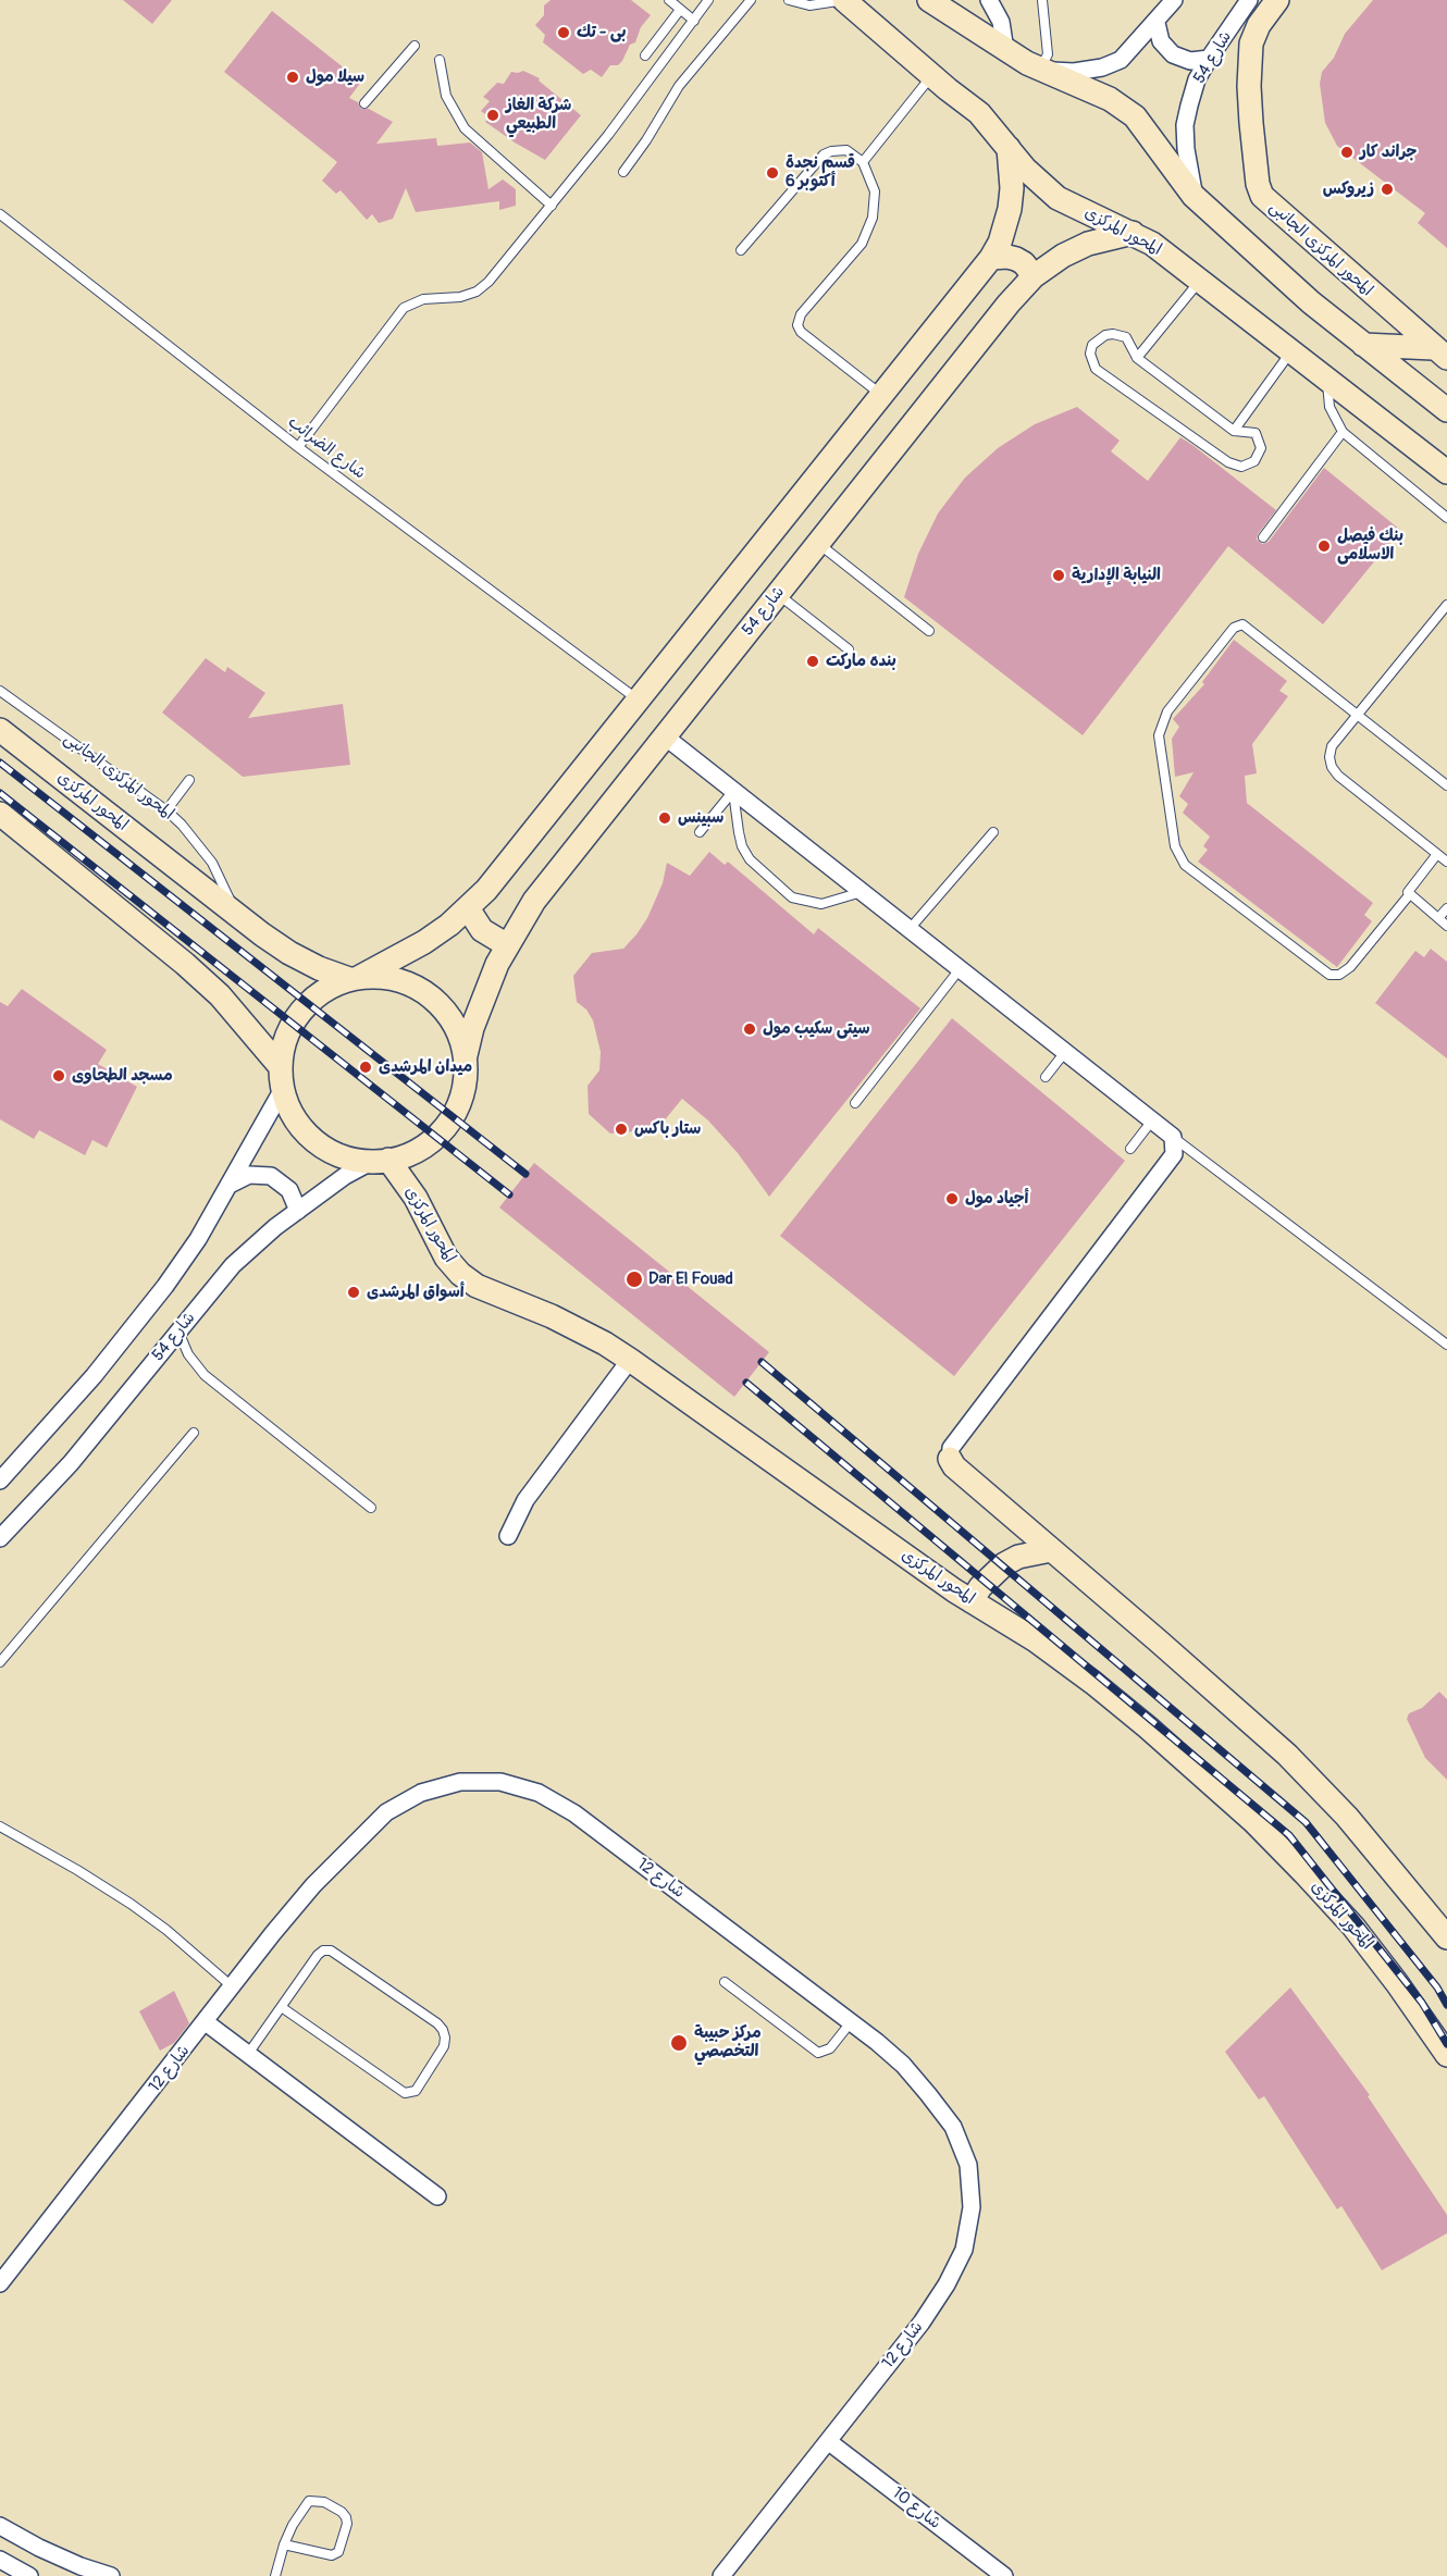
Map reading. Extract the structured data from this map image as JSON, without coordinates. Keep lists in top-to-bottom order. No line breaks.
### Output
{"streets":{"main road":["شارع 54","المحور المركزى","المحور المركزى الجانبى"],"street":["شارع 12","شارع 10"],"lane":["شارع الضرائب"]},"crossings":[["شارع 54","المحور المركزى"],["المحور المركزى","المحور المركزى الجانبى"],["شارع 12","شارع 10"]],"places":["بى - تك","سيلا مول","شركة الغاز الطبيعي","جراند كار","قسم نجدة 6 أكتوبر","زيروكس","بنك فيصل الاسلامى","النيابة الإدارية","بنده ماركت","سبينس","سيتى سكيب مول","ميدان المرشدى","مسجد الطحاوى","ستار باكس","أجياد مول","Dar El Fouad","أسواق المرشدى","مركز حبيبة التخصصي"]}
